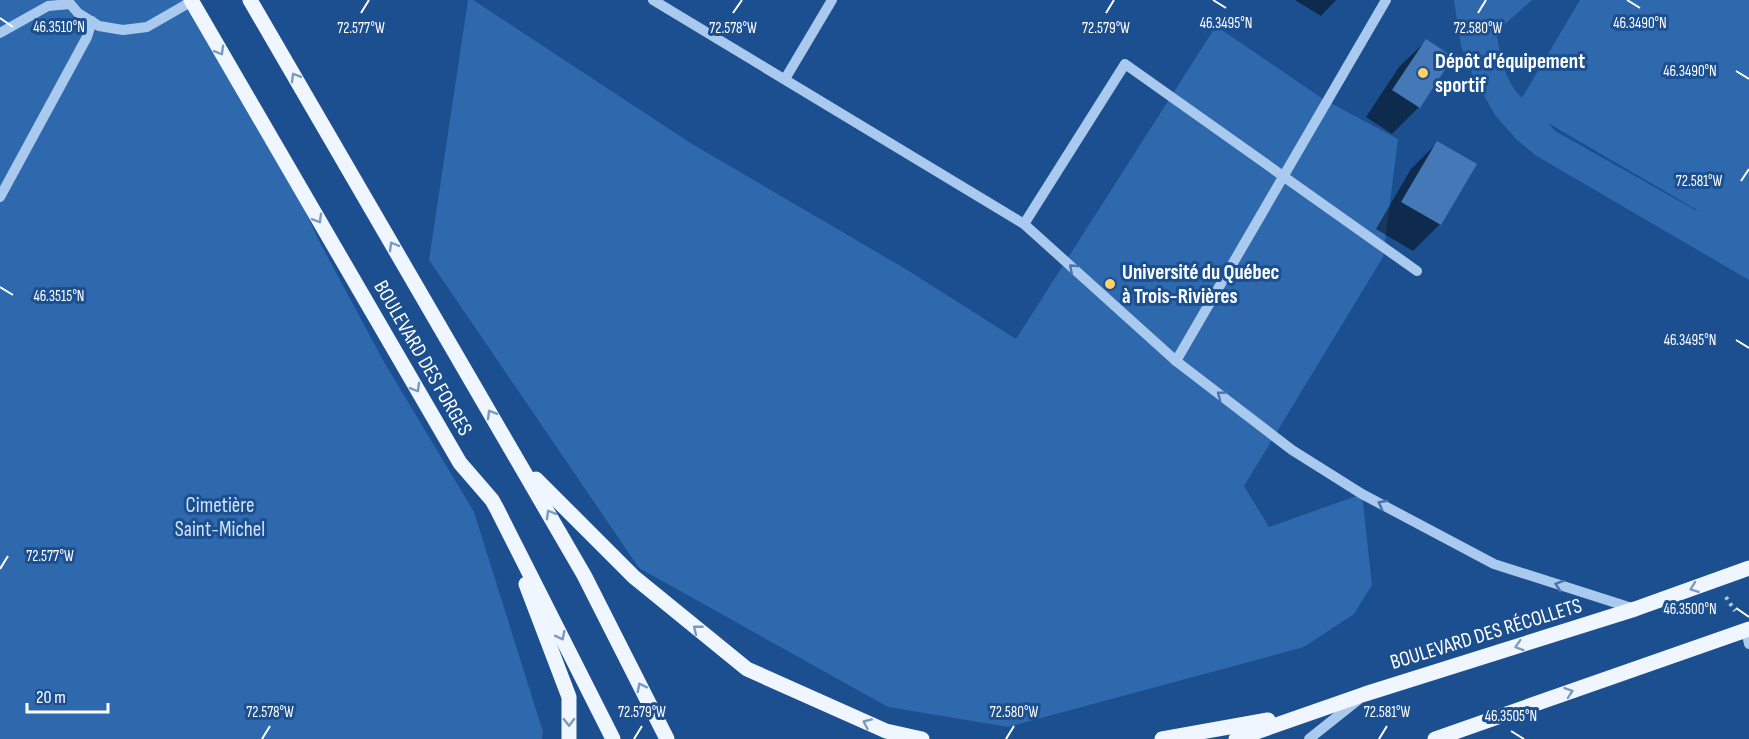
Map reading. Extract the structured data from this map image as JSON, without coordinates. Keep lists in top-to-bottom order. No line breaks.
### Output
{"streets":{"main road":["BOULEVARD DES FORGES","BOULEVARD DES RÉCOLLETS"]},"parks":["Cimetière Saint-Michel"],"places":["Dépôt d'équipement sportif","Université du Québec à Trois-Rivières"],"scale_bar":"20 m","coordinates":["46.3490°N","46.3495°N","46.3510°N","72.577°W","72.578°W","72.579°W","72.580°W","72.581°W","46.3515°N","46.3500°N","46.3505°N"]}
